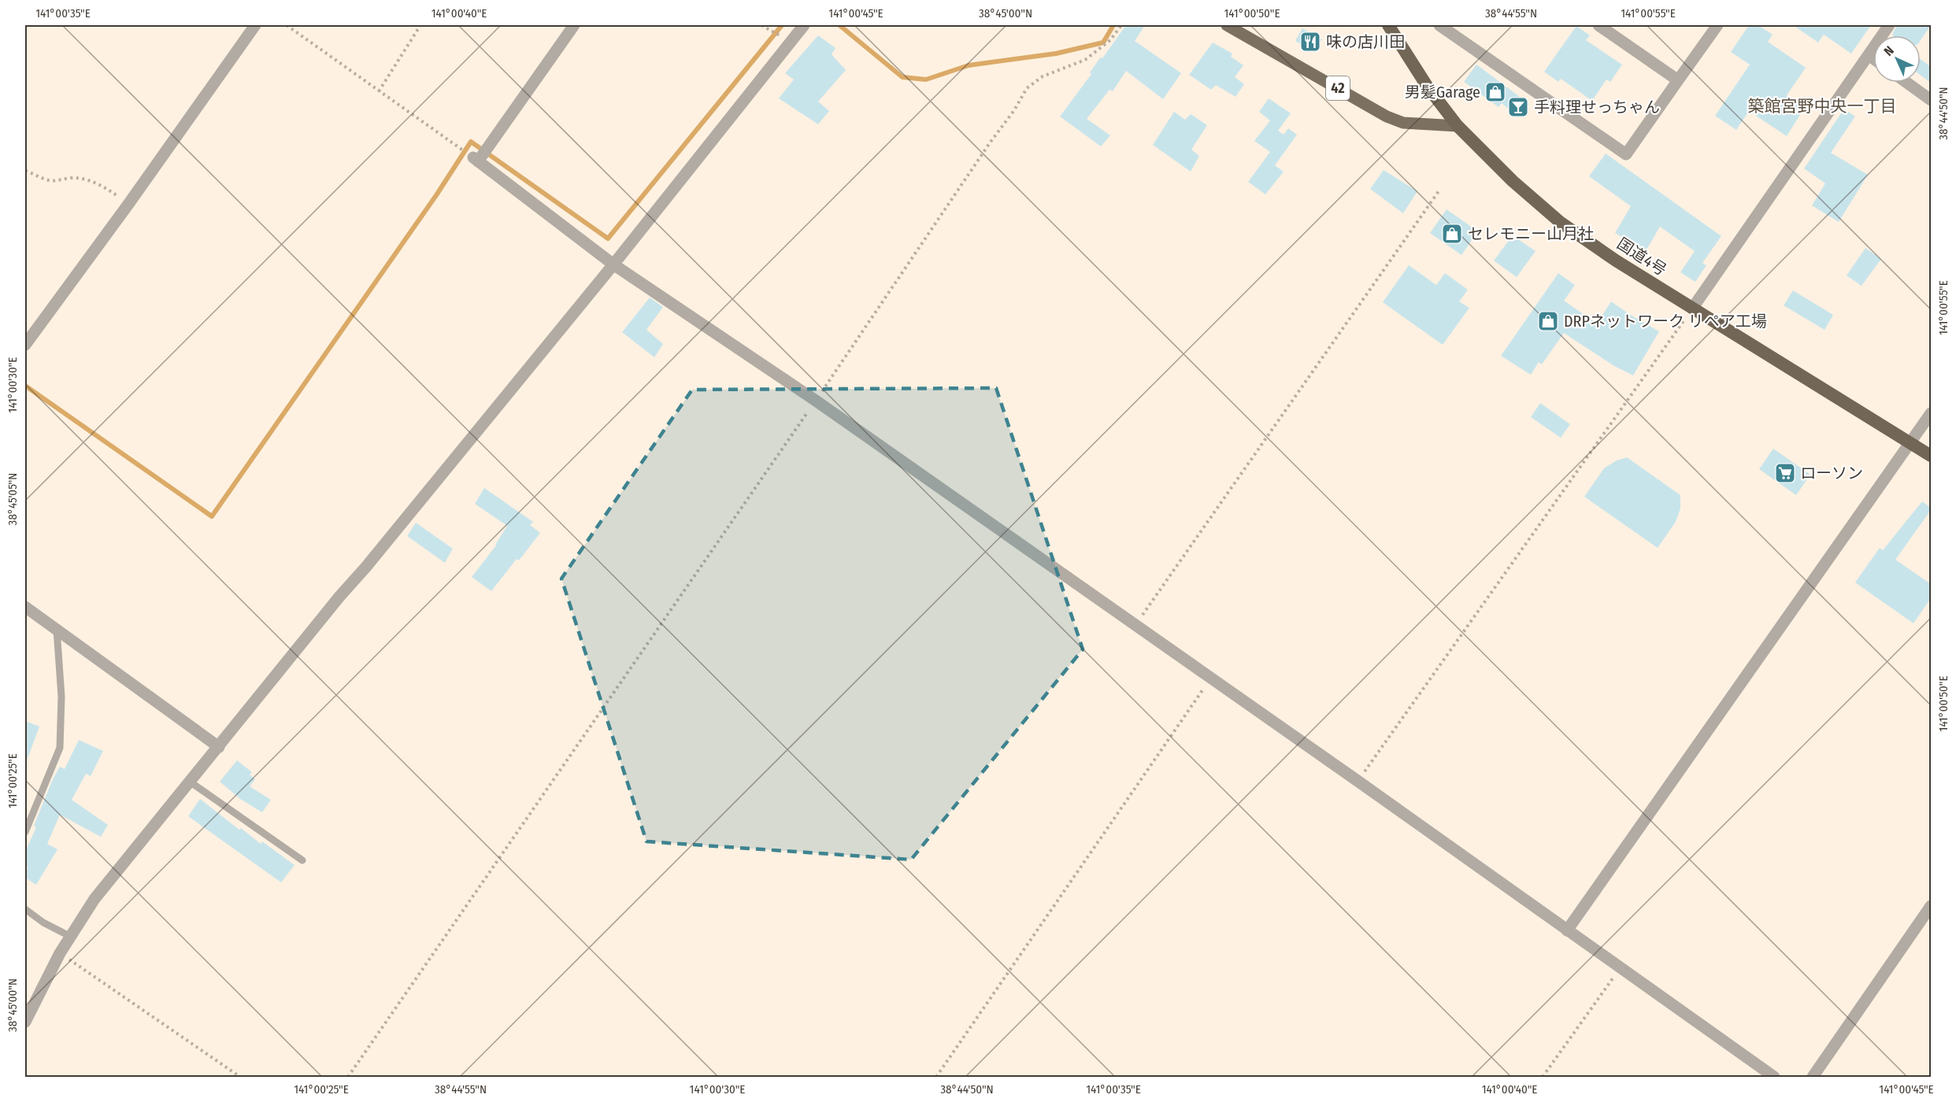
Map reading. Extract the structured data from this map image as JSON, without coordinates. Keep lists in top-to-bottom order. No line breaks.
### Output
{"streets":{"highway":["国道4号"],"main road":["42"]},"crossings":[["42","国道4号"]],"districts":["築館宮野中央一丁目"],"places":{"restaurant":["味の店川田"],"shop":["男髪Garage","セレモニー山月社","DRPネットワーク リペア工場"],"bar":["手料理せっちゃん"],"supermarket":["ローソン"]},"north":"top left","coordinates":["141°00'35\"E","141°00'40\"E","141°00'45\"E","38°45'00\"N","141°00'50\"E","38°44'55\"N","141°00'55\"E","38°44'50\"N","141°00'30\"E","38°45'05\"N","141°00'25\"E"]}
